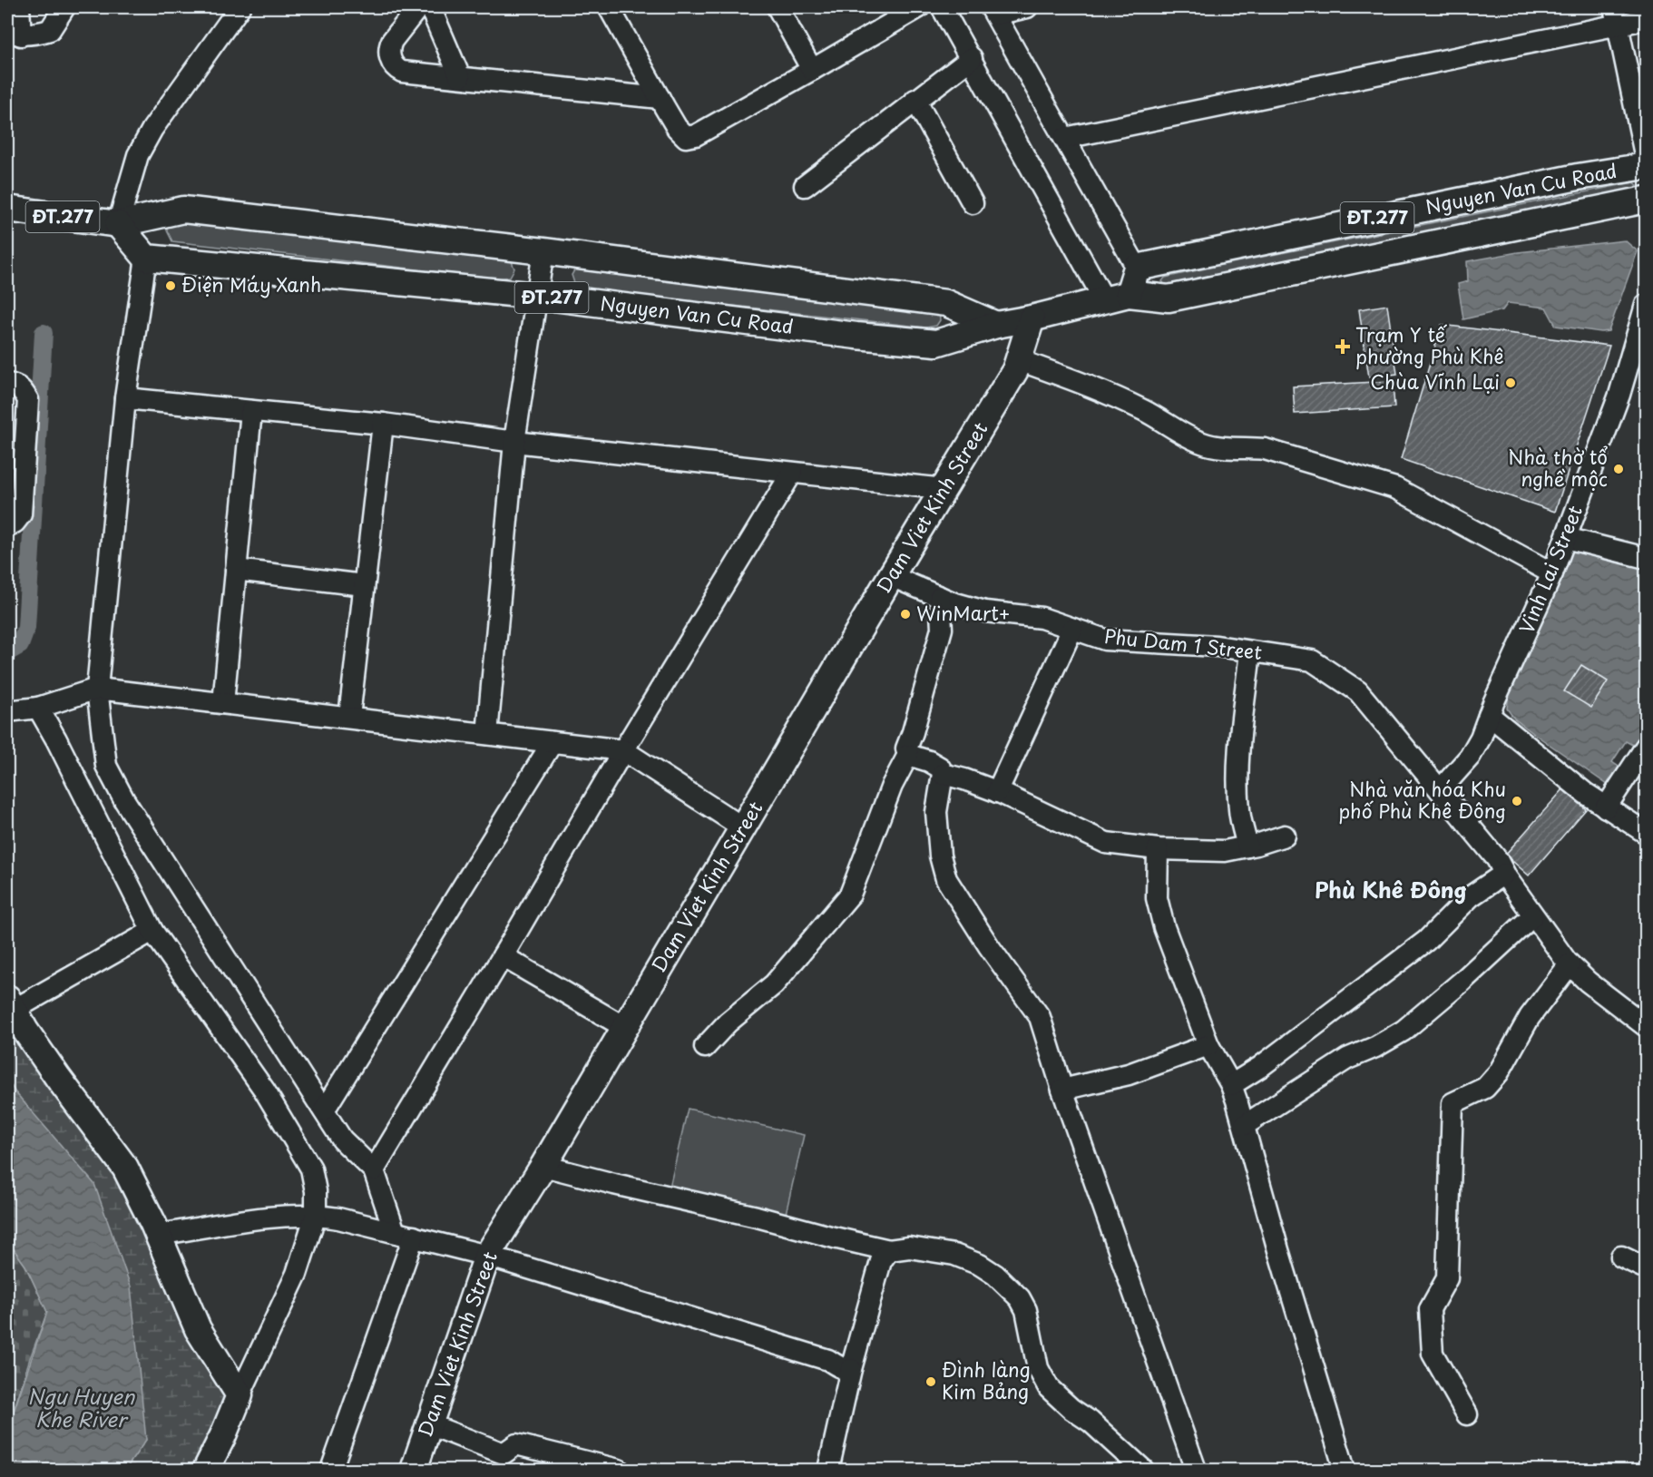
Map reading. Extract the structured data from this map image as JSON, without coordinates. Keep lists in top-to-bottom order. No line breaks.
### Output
{"streets":{"main road":["Nguyen Van Cu Road","ĐT.277","Dam Viet Kinh Street"],"street":["Vinh Lai Street","Phu Dam 1 Street"]},"crossings":[["Nguyen Van Cu Road","ĐT.277"],["Nguyen Van Cu Road","Dam Viet Kinh Street"],["Dam Viet Kinh Street","Phu Dam 1 Street"],["Vinh Lai Street","Phu Dam 1 Street"]],"districts":["Phù Khê Đông"],"water":["Ngu Huyen Khe River"],"places":{"other":["Điện Máy Xanh","Chùa Vĩnh Lại","Nhà thờ tổ nghề mộc","WinMart+","Nhà văn hóa Khu phố Phù Khê Đông","Đình làng Kim Bảng"],"health":["Trạm Y tế phường Phù Khê"]}}
